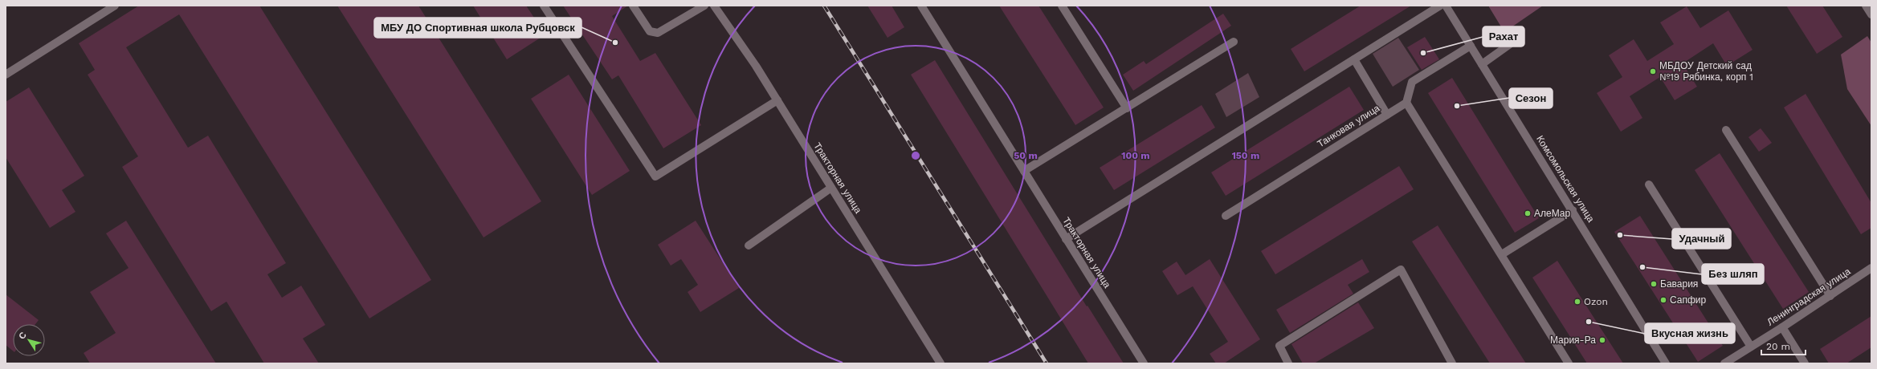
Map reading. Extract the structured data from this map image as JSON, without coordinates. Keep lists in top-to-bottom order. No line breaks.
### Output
{"streets":{"street":["Танковая улица","Тракторная улица","Комсомольская улица","Ленинградская улица"]},"places":["МБУ ДО Спортивная школа Рубцовск","Рахат","МБДОУ Детский сад №19 Рябинка, корп 1","Сезон","АлеМар","Удачный","Без шляп","Бавария","Сапфир","Ozon","Вкусная жизнь","Мария-Ра"],"scale_bar":"20 m","north":"top left","rings":["50 m","100 m","150 m"]}
